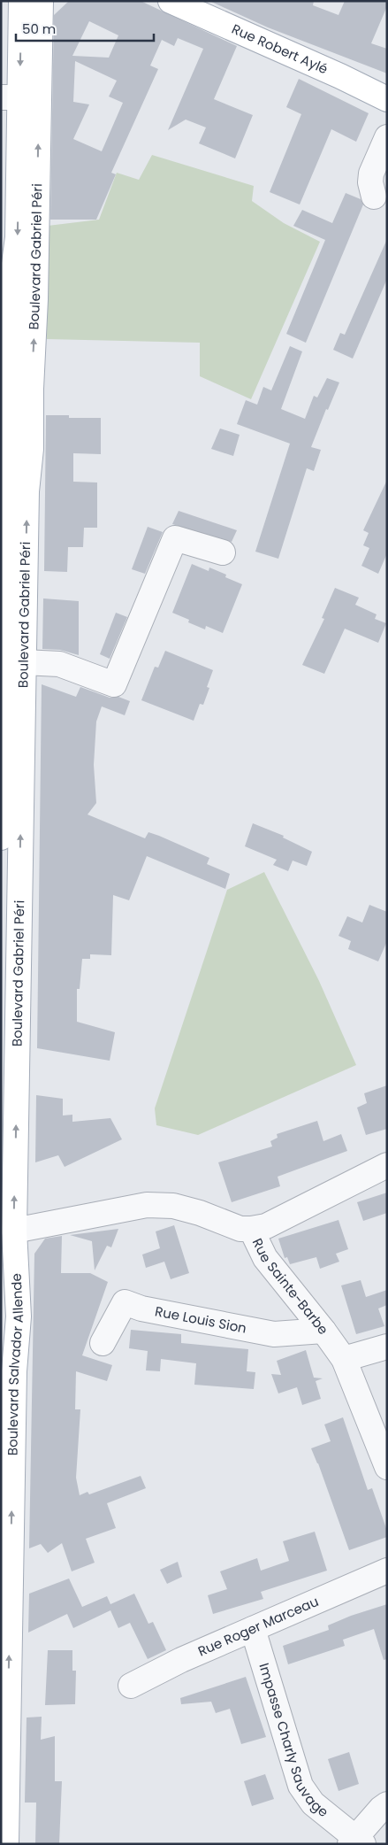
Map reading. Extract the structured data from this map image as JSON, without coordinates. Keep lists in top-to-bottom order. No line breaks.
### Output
{"streets":{"main road":["Rue Robert Aylé","Boulevard Gabriel Péri","Boulevard Salvador Allende"],"street":["Rue Sainte-Barbe","Rue Louis Sion","Rue Roger Marceau","Impasse Charly Sauvage"]},"crossings":[["Boulevard Gabriel Péri","Rue Sainte-Barbe"],["Boulevard Gabriel Péri","Boulevard Salvador Allende"],["Rue Sainte-Barbe","Rue Louis Sion"],["Rue Sainte-Barbe","Boulevard Salvador Allende"],["Rue Roger Marceau","Impasse Charly Sauvage"]],"one_way":["Boulevard Salvador Allende"],"scale_bar":"50 m"}
